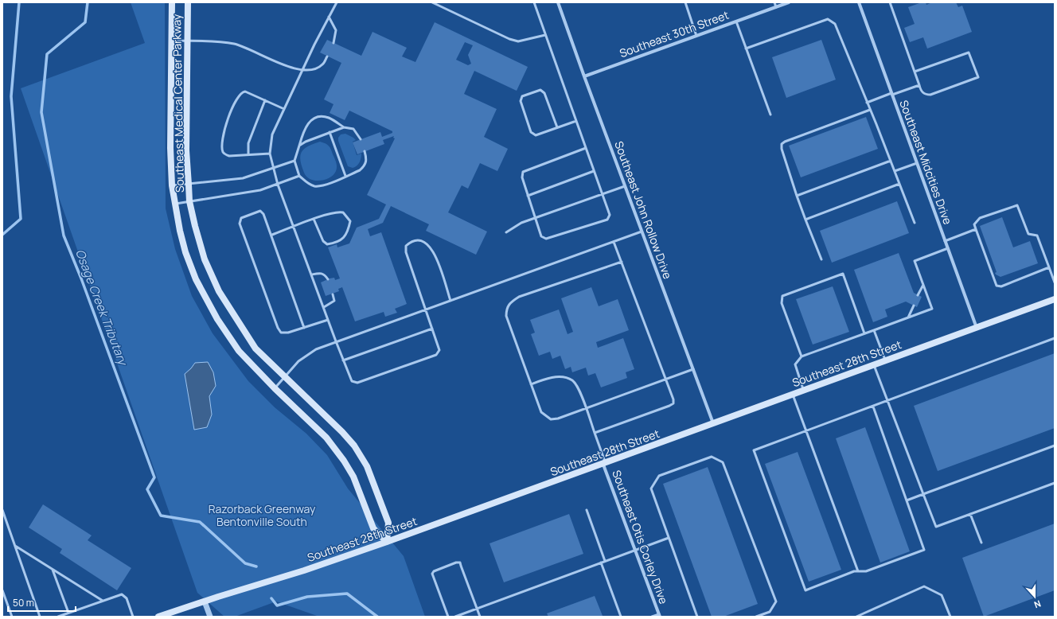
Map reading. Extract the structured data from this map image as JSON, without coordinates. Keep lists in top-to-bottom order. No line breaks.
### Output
{"streets":{"main road":["Southeast Medical Center Parkway","Southeast 28th Street"],"street":["Southeast 30th Street","Southeast Midcities Drive","Southeast John Rollow Drive","Southeast Otis Corley Drive"]},"crossings":[["Southeast 30th Street","Southeast John Rollow Drive"],["Southeast Medical Center Parkway","Southeast 28th Street"],["Southeast Midcities Drive","Southeast 28th Street"],["Southeast John Rollow Drive","Southeast 28th Street"],["Southeast 28th Street","Southeast Otis Corley Drive"]],"water":["Osage Creek Tributary"],"parks":["Razorback Greenway Bentonville South"],"scale_bar":"50 m","north":"bottom"}
